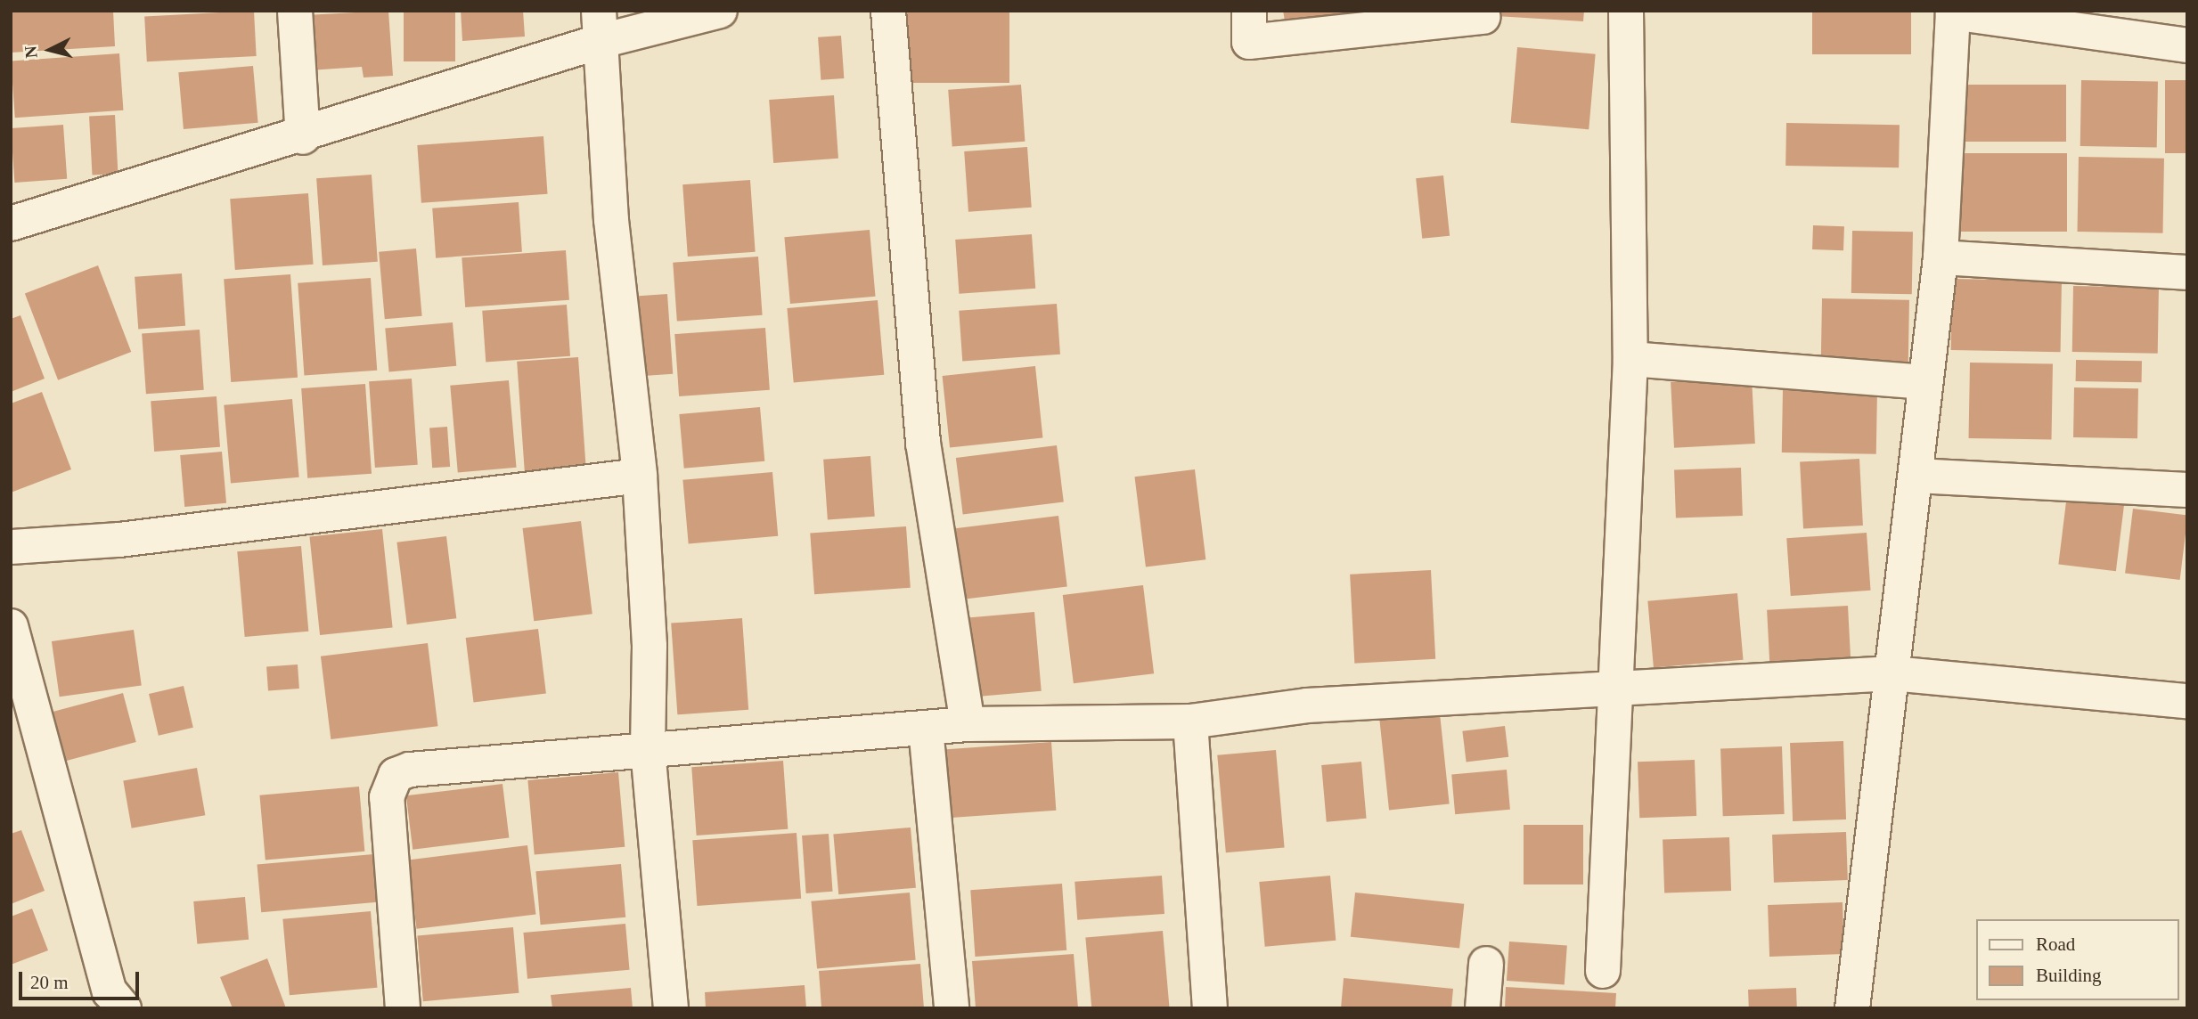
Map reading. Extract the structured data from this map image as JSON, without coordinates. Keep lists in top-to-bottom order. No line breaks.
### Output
{"legend":["Road","Building"],"scale_bar":"20 m","north":"left"}
